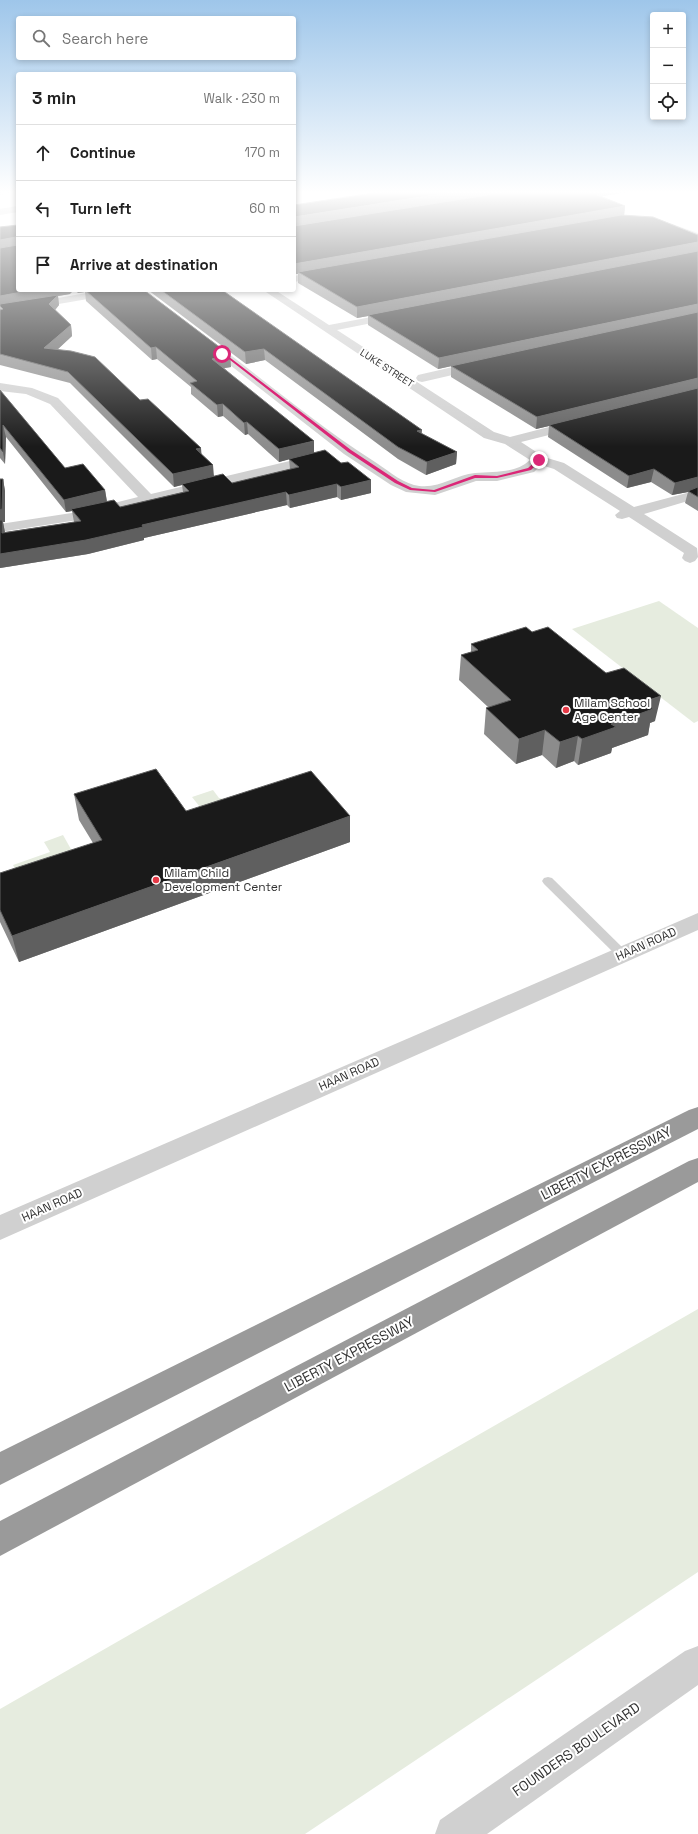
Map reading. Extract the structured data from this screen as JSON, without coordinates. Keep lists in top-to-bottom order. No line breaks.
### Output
{"streets":{"highway":["LIBERTY EXPRESSWAY"],"street":["LUKE STREET","HAAN ROAD","FOUNDERS BOULEVARD"]},"places":["Milam School Age Center","Milam Child Development Center"],"page":{"map_buttons":["+","−"],"search":"Search here","heading":["3 min","Walk · 230 m"],"list":[["Continue","170 m"],["Turn left","60 m"],"Arrive at destination"]}}
